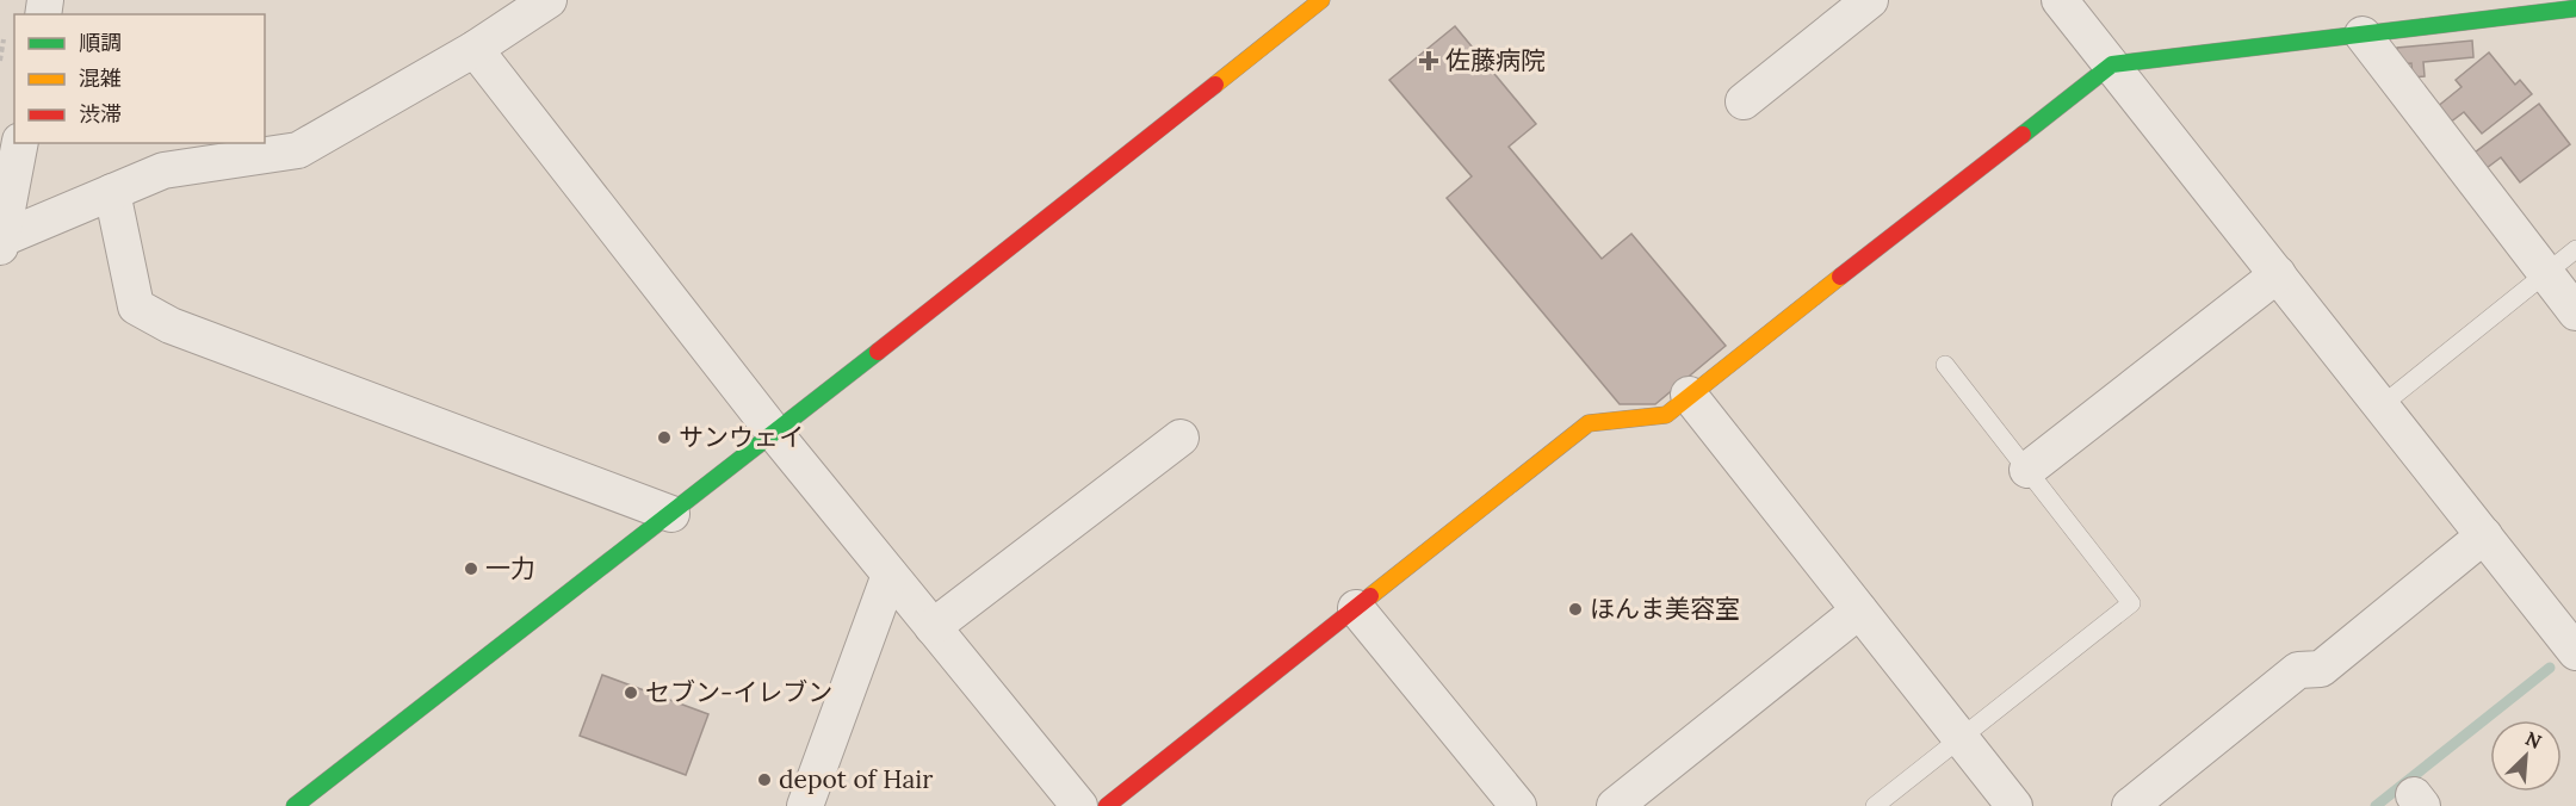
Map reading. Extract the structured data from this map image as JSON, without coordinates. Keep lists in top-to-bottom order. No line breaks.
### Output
{"places":{"health":["佐藤病院"],"other":["サンウェイ","一力","ほんま美容室","セブン-イレブン","depot of Hair"]},"legend":["順調","混雑","渋滞"],"north":"top right"}
